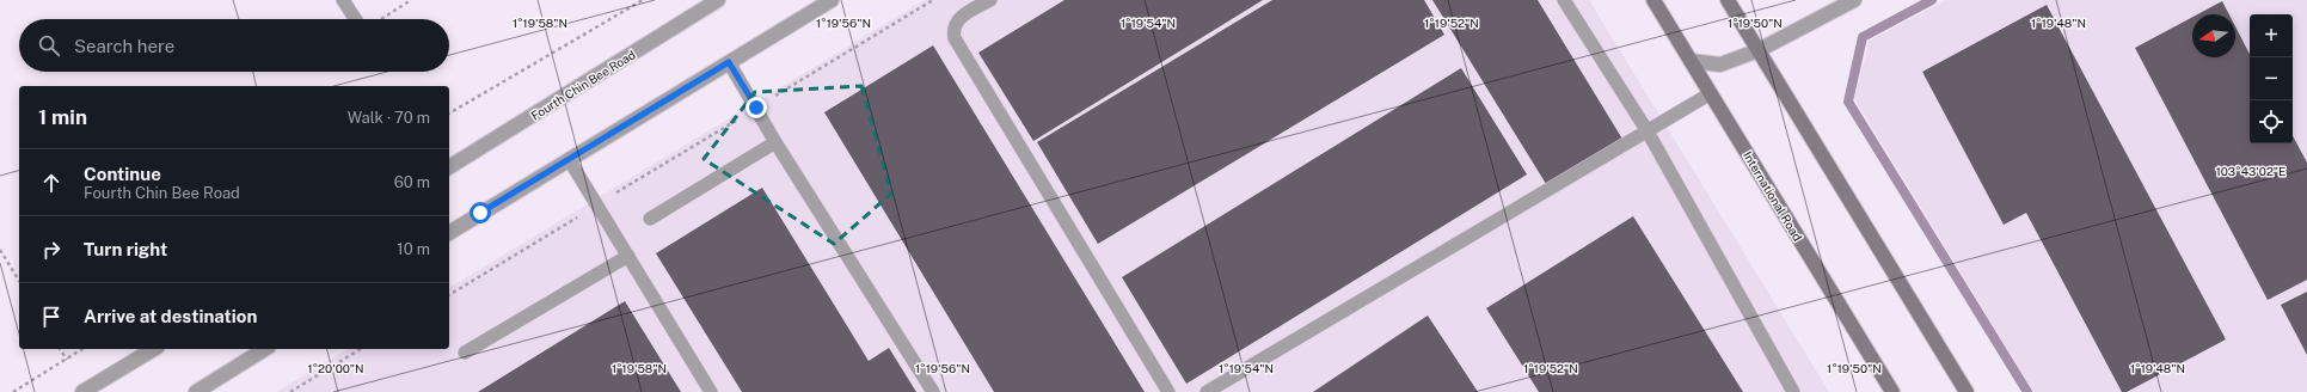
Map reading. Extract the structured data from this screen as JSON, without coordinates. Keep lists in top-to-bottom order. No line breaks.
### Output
{"streets":{"main road":["International Road"],"street":["Fourth Chin Bee Road"]},"north":"left","page":{"map_buttons":["+","−"],"search":"Search here","heading":["1 min","Walk · 70 m"],"list":[["Continue","Fourth Chin Bee Road","60 m"],["Turn right","10 m"],"Arrive at destination"]},"coordinates":["1°19'58\"N","1°19'56\"N","1°19'54\"N","1°19'52\"N","1°19'50\"N","1°19'48\"N","103°43'02\"E","1°20'00\"N"]}
